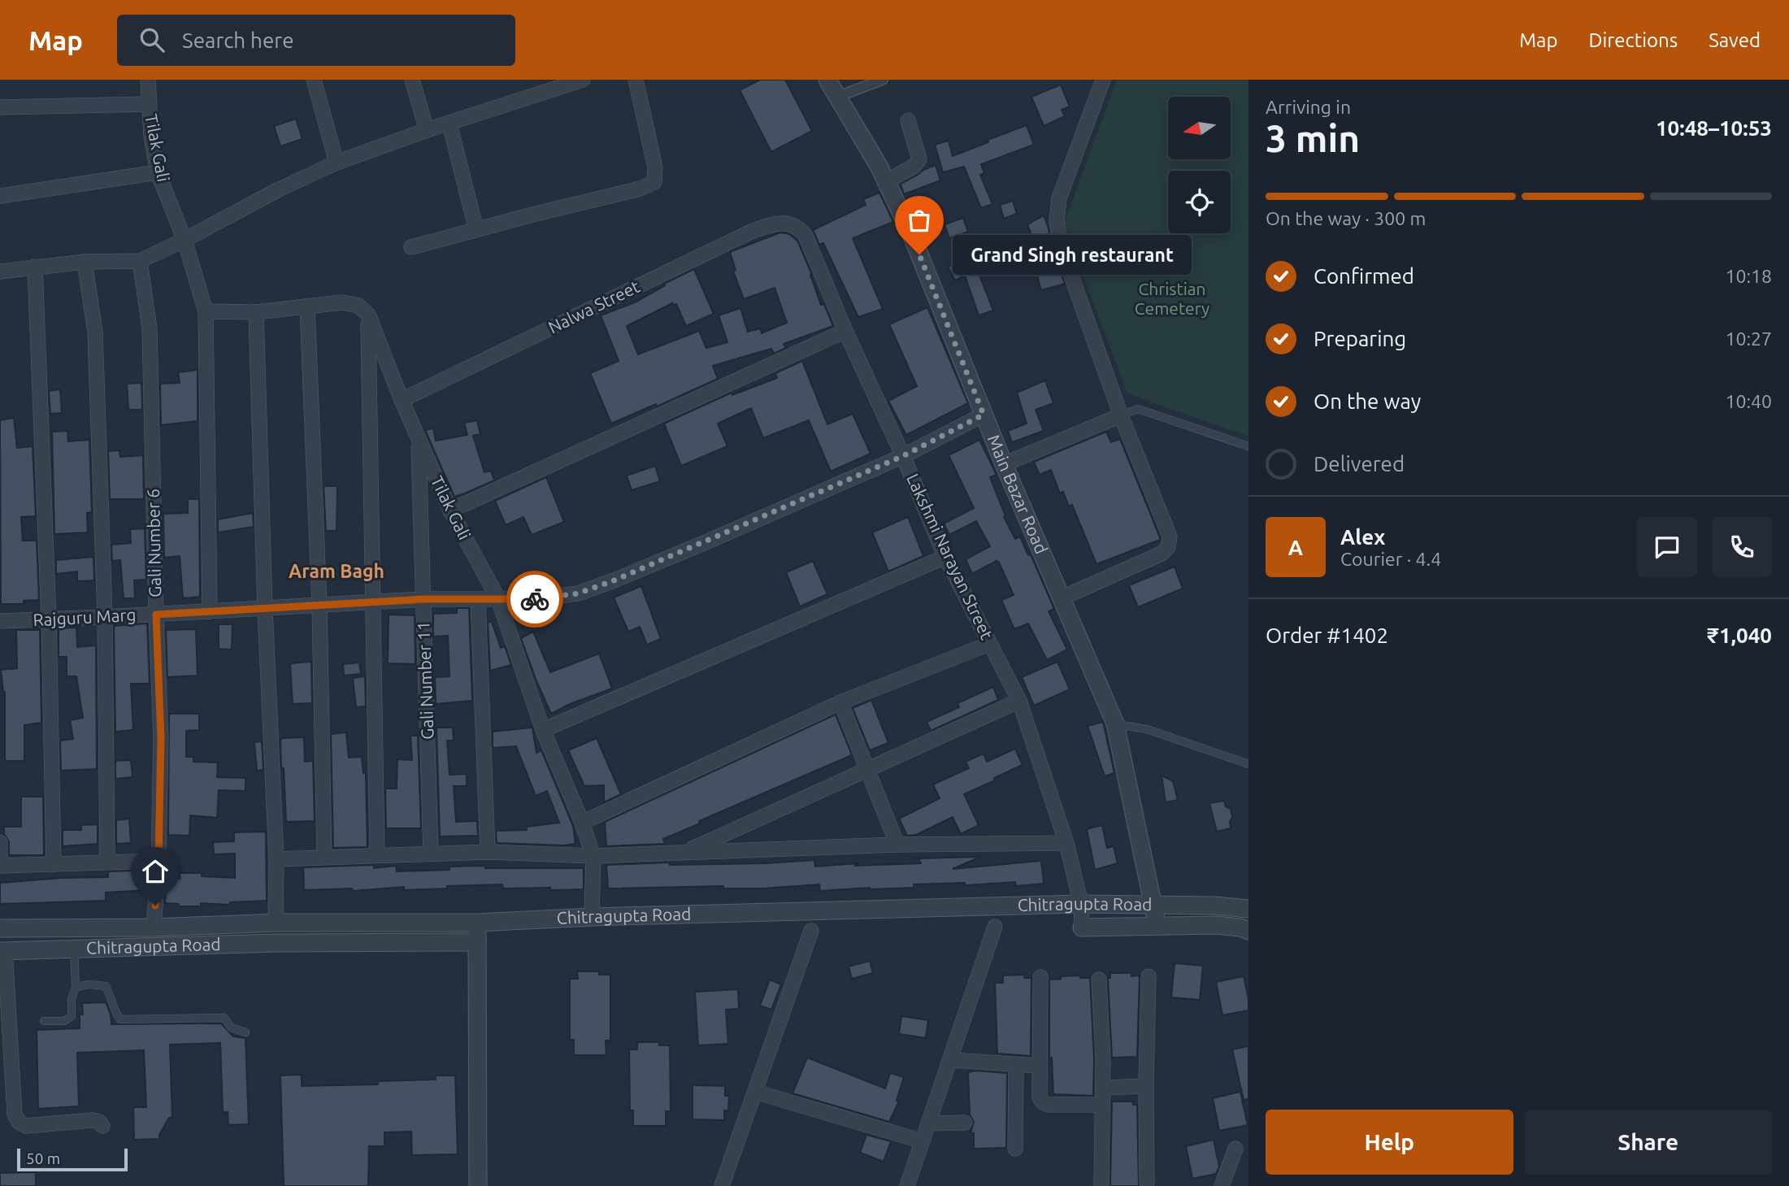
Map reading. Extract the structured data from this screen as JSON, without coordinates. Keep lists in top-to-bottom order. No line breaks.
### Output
{"streets":{"street":["Tilak Gali","Nalwa Street","Main Bazar Road","Gali Number 6","Lakshmi Narayan Street","Rajguru Marg","Gali Number 11","Chitragupta Road"]},"crossings":[["Tilak Gali","Nalwa Street"],["Tilak Gali","Rajguru Marg"],["Tilak Gali","Gali Number 11"],["Nalwa Street","Lakshmi Narayan Street"],["Main Bazar Road","Rajguru Marg"],["Main Bazar Road","Chitragupta Road"],["Gali Number 6","Rajguru Marg"],["Gali Number 6","Chitragupta Road"],["Lakshmi Narayan Street","Rajguru Marg"],["Lakshmi Narayan Street","Chitragupta Road"],["Rajguru Marg","Gali Number 11"]],"districts":["Aram Bagh"],"parks":["Christian Cemetery"],"places":["Grand Singh restaurant"],"scale_bar":"50 m","north":"left","page":{"header":"Map","search":"Search here","nav":["Map","Directions","Saved"],"heading":["3 min","Arriving in","10:48–10:53"],"panel":["Alex","Courier · 4.4","Order #1402","₹1,040"],"bar":"On the way · 300 m","bubble":"Grand Singh restaurant","list":[["Confirmed","10:18"],["Preparing","10:27"],["On the way","10:40"],"Delivered"],"round":"A","buttons":["Help","Share"],"scale":"50 m"}}
